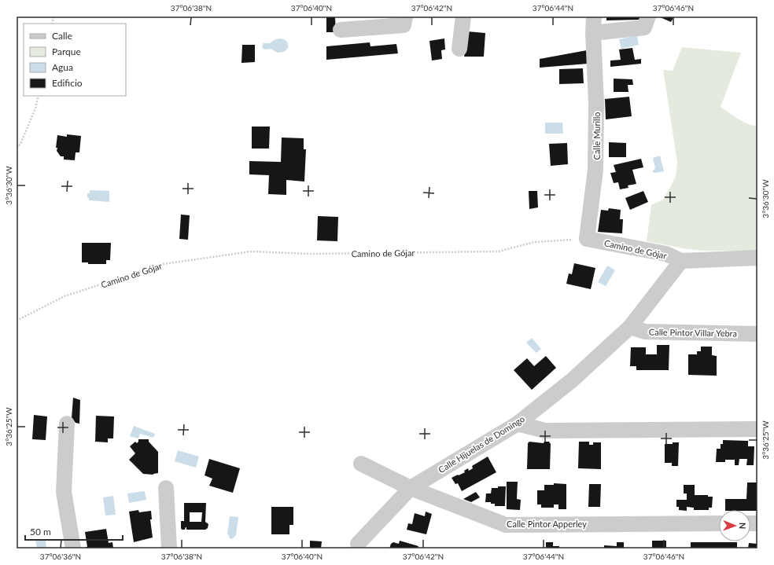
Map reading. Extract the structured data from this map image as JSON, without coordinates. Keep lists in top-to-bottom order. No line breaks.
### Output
{"streets":{"street":["Calle Murillo","Camino de Gójar","Calle Pintor Villar Yebra","Calle Hijuelas de Domingo","Calle Pintor Apperley"]},"crossings":[["Calle Murillo","Camino de Gójar"],["Camino de Gójar","Calle Hijuelas de Domingo"],["Calle Pintor Villar Yebra","Calle Hijuelas de Domingo"],["Calle Hijuelas de Domingo","Calle Pintor Apperley"]],"legend":["Calle","Parque","Agua","Edificio"],"scale_bar":"50 m","north":"right","coordinates":["37°06'38\"N","37°06'40\"N","37°06'42\"N","37°06'44\"N","37°06'46\"N","3°36'30\"W","3°36'25\"W","37°06'36\"N"]}
